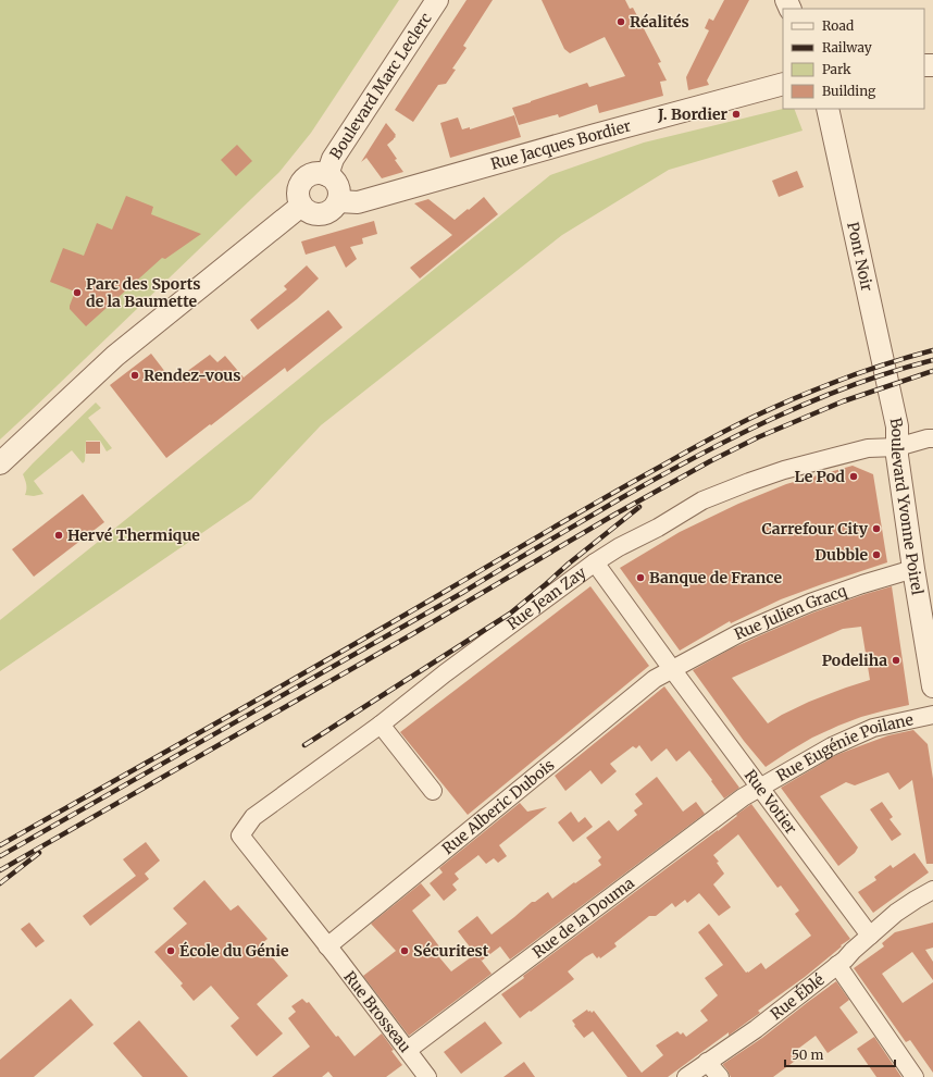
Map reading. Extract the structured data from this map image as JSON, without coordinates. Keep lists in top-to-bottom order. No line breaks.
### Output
{"streets":{"street":["Boulevard Marc Leclerc","Rue Jacques Bordier","Pont Noir","Boulevard Yvonne Poirel","Rue Jean Zay","Rue Julien Gracq","Rue Eugénie Poilane","Rue Votier","Rue Alberic Dubois","Rue de la Douma","Rue Éblé","Rue Brosseau"]},"crossings":[["Boulevard Marc Leclerc","Rue Jacques Bordier"],["Pont Noir","Boulevard Yvonne Poirel"],["Boulevard Yvonne Poirel","Rue Jean Zay"],["Boulevard Yvonne Poirel","Rue Julien Gracq"],["Rue Jean Zay","Rue Votier"],["Rue Jean Zay","Rue Brosseau"],["Rue Julien Gracq","Rue Votier"],["Rue Julien Gracq","Rue Alberic Dubois"],["Rue Eugénie Poilane","Rue Votier"],["Rue Eugénie Poilane","Rue de la Douma"],["Rue Votier","Rue Alberic Dubois"],["Rue Votier","Rue de la Douma"],["Rue Votier","Rue Éblé"],["Rue Alberic Dubois","Rue Brosseau"],["Rue de la Douma","Rue Brosseau"]],"places":["Réalités","J. Bordier","Parc des Sports de la Baumette","Rendez-vous","Le Pod","Carrefour City","Hervé Thermique","Dubble","Banque de France","Podeliha","École du Génie","Sécuritest"],"legend":["Road","Railway","Park","Building"],"scale_bar":"50 m"}
